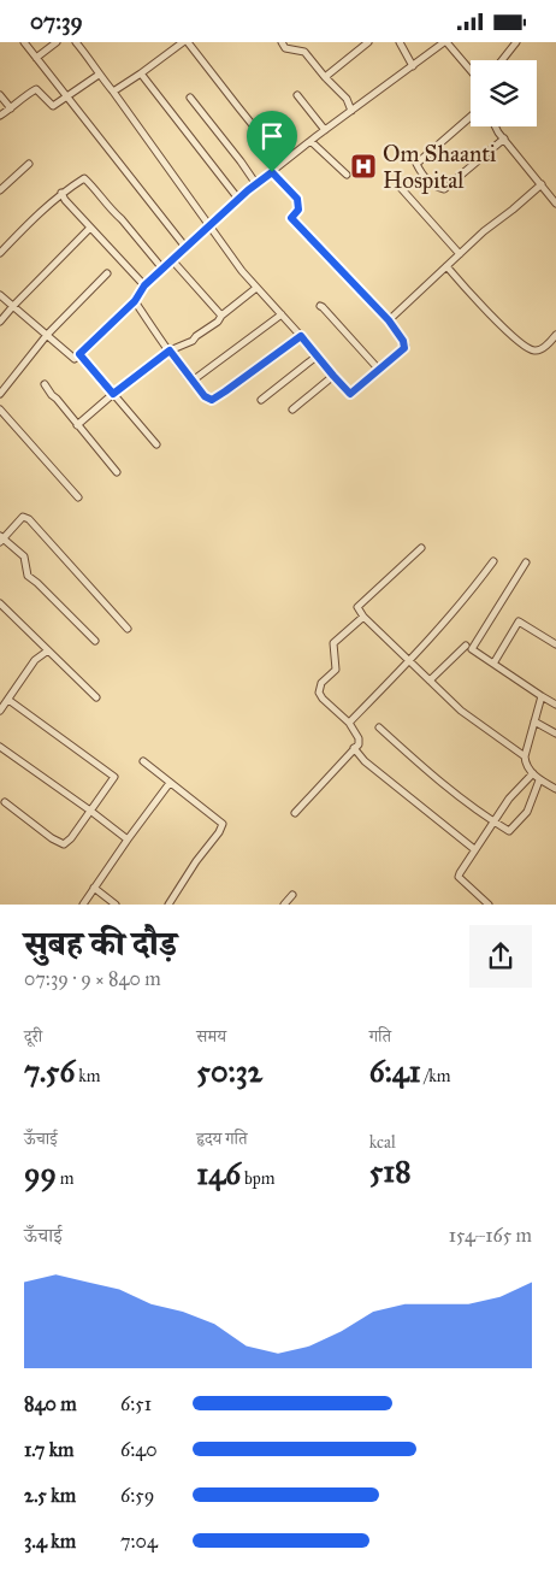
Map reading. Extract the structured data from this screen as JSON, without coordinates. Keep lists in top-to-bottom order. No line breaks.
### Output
{"places":{"hospital":["Om Shaanti Hospital"]},"page":{"status":"07:39","heading":["सुबह की दौड़","07:39 · 9 × 840 m"],"stats":[["दूरी","7.56 km"],["समय","50:32"],["गति","6:41 /km"],["ऊँचाई","99 m"],["हृदय गति","146 bpm"],["kcal","518"]],"chart":["ऊँचाई","154–165 m"],"list":[{"name":"840 m","note":"6:51"},{"name":"1.7 km","note":"6:40"},{"name":"2.5 km","note":"6:59"},{"name":"3.4 km","note":"7:04"}]}}
